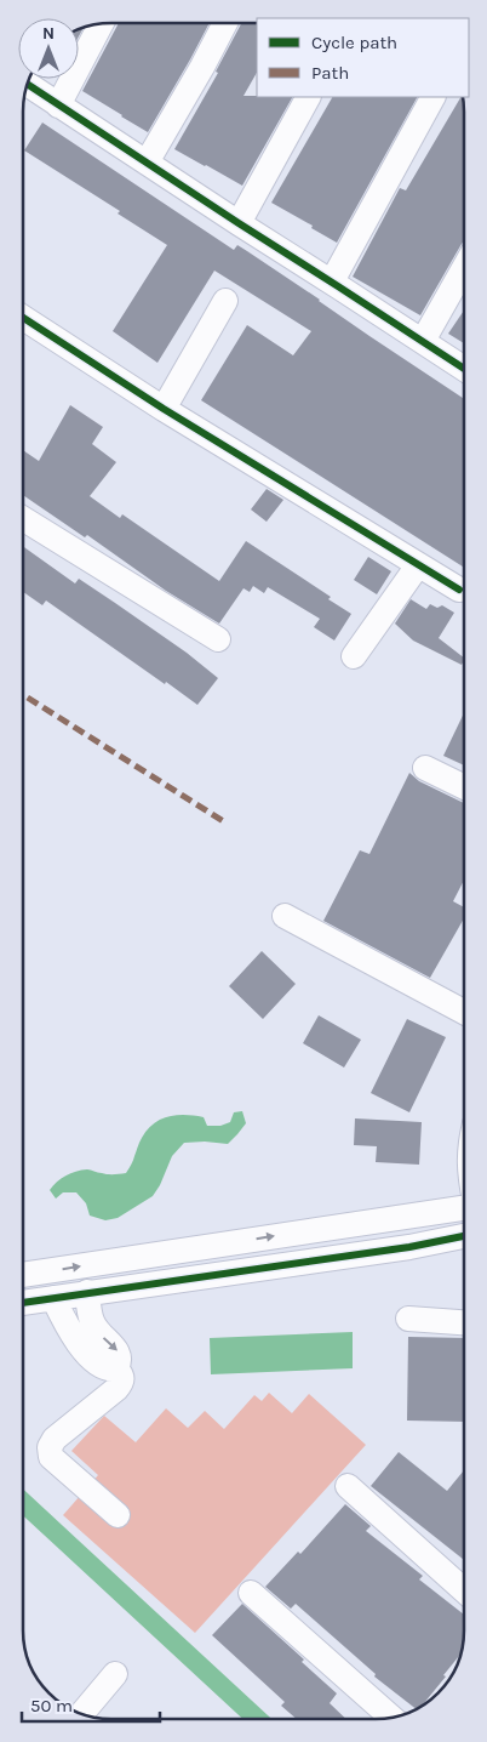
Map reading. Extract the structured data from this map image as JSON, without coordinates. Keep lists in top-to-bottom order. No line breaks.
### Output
{"legend":["Cycle path","Path"],"scale_bar":"50 m","north":"top"}
